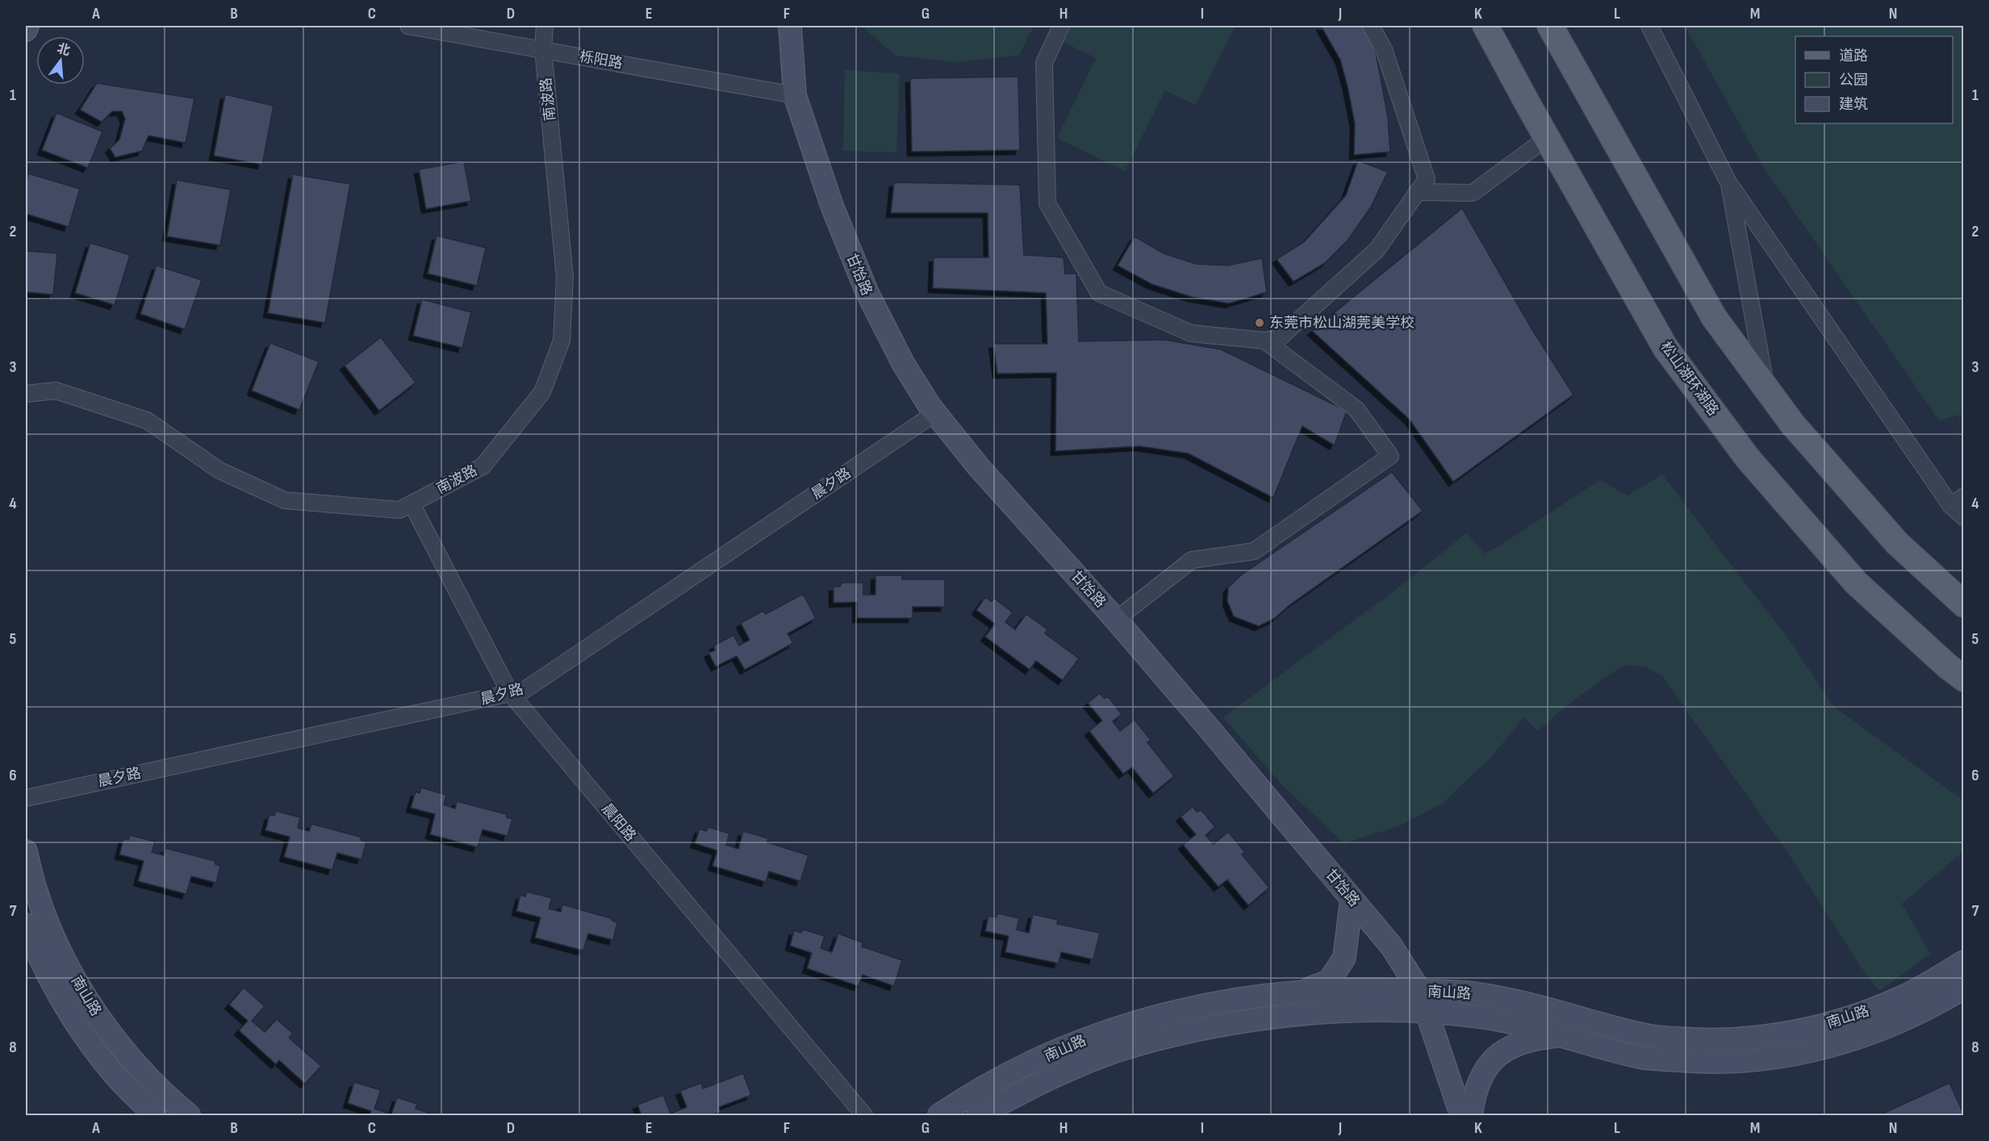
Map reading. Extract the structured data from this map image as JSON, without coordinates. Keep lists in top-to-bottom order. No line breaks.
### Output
{"streets":{"main road":["甘饴路","松山湖环湖路","南山路"],"street":["栎阳路","南波路","晨夕路","晨阳路"]},"crossings":[["栎阳路","南波路"],["栎阳路","甘饴路"],["南波路","晨阳路"],["甘饴路","晨夕路"],["甘饴路","南山路"],["晨夕路","晨阳路"]],"places":["东莞市松山湖莞美学校"],"legend":["道路","公园","建筑"],"north":"top","grid":{"columns":["A","B","C","D","E","F","G","H","I","J","K","L","M","N"],"rows":["1","2","3","4","5","6","7","8"]}}
